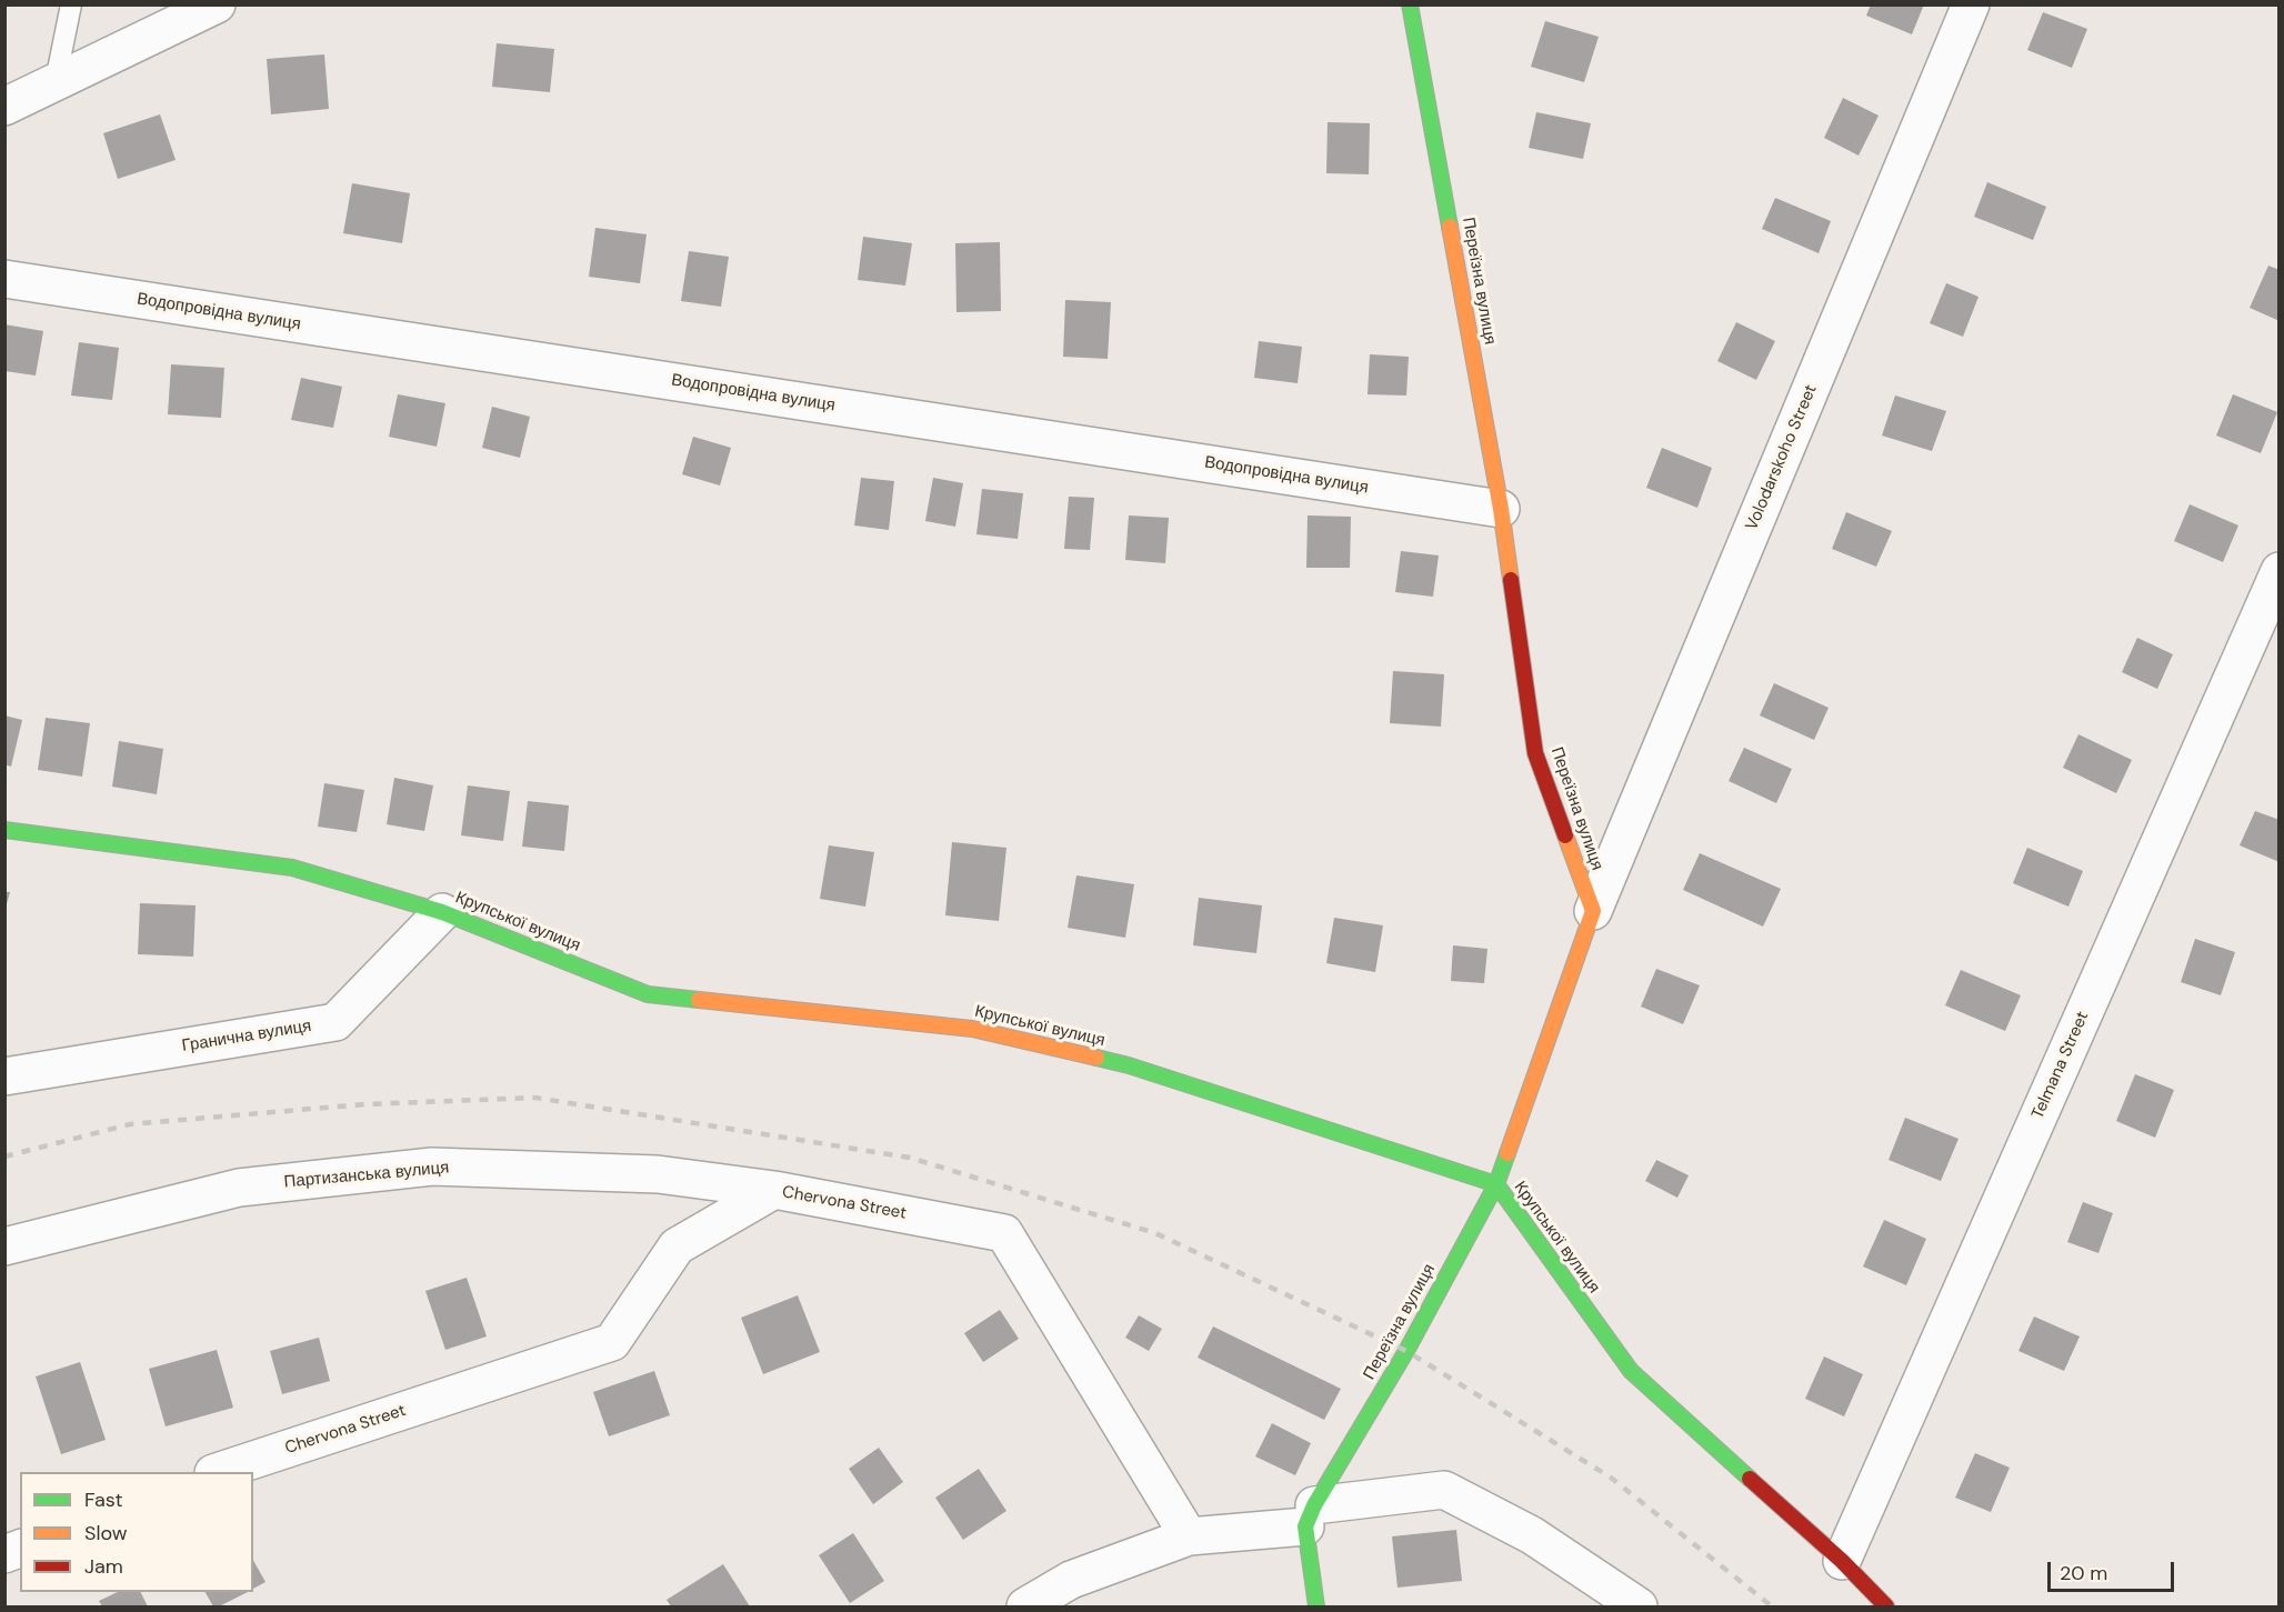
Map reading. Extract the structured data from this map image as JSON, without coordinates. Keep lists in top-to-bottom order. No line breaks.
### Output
{"streets":{"street":["Переїзна вулиця","Водопровідна вулиця","Volodarskoho Street","Крупської вулиця","Гранична вулиця","Telmana Street","Партизанська вулиця","Chervona Street"]},"crossings":[["Переїзна вулиця","Водопровідна вулиця"],["Переїзна вулиця","Volodarskoho Street"],["Переїзна вулиця","Крупської вулиця"],["Крупської вулиця","Гранична вулиця"],["Крупської вулиця","Telmana Street"],["Партизанська вулиця","Chervona Street"]],"legend":["Fast","Slow","Jam"],"scale_bar":"20 m"}
